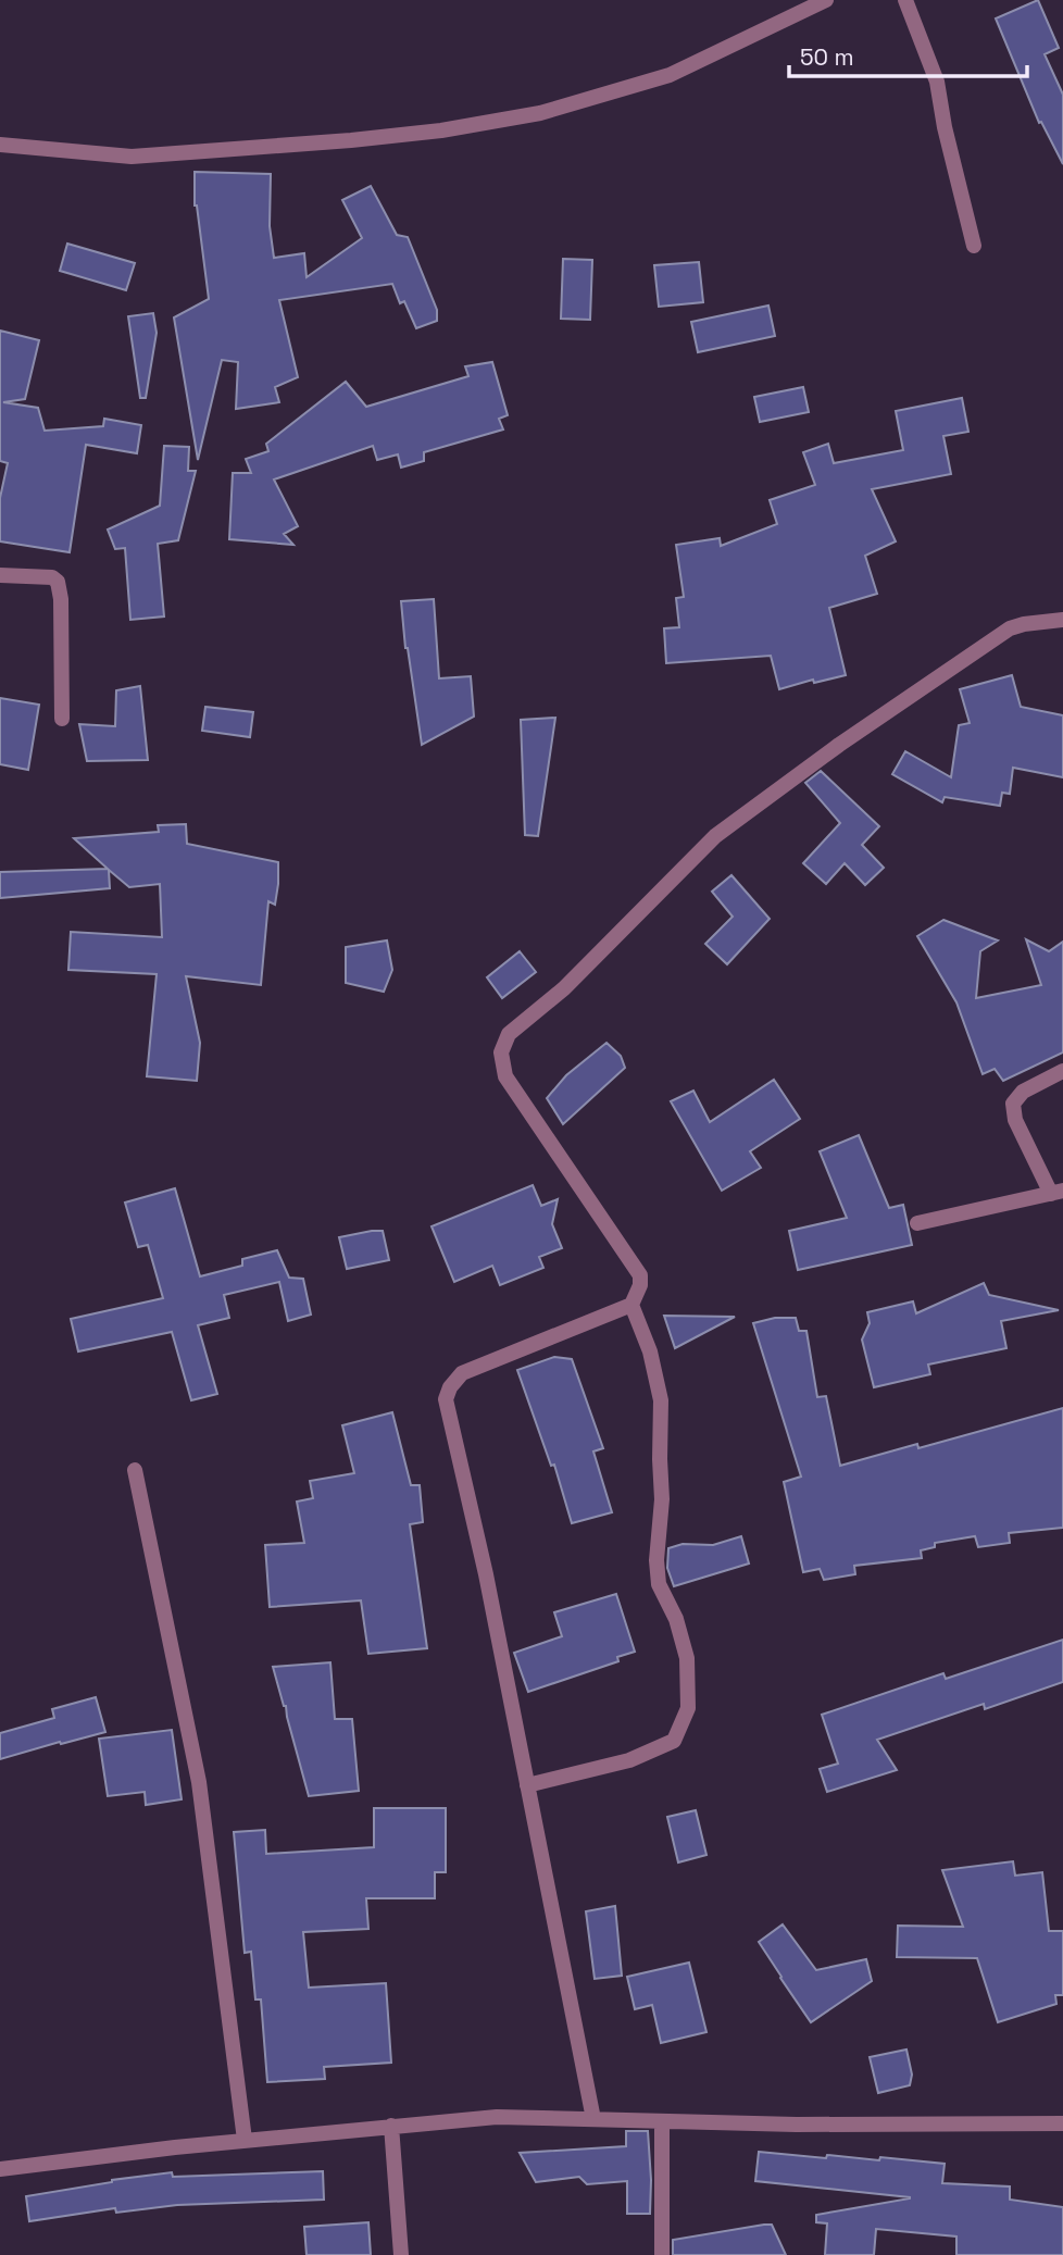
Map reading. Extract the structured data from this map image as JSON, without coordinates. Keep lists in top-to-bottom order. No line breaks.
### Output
{"scale_bar":"50 m"}
